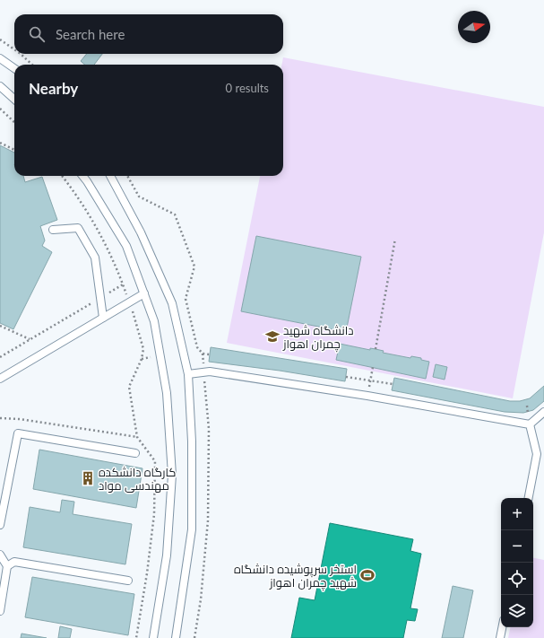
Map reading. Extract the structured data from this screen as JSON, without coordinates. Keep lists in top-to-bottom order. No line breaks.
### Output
{"places":{"school or university":["دانشگاه شهید چمران اهواز"],"building":["کارگاه دانشکده مهندسی مواد"],"sports":["استخر سرپوشیده دانشگاه شهید چمران اهواز"]},"north":"right","page":{"search":"Search here","heading":["Nearby","0 results"],"map_buttons":["+","−"]}}
